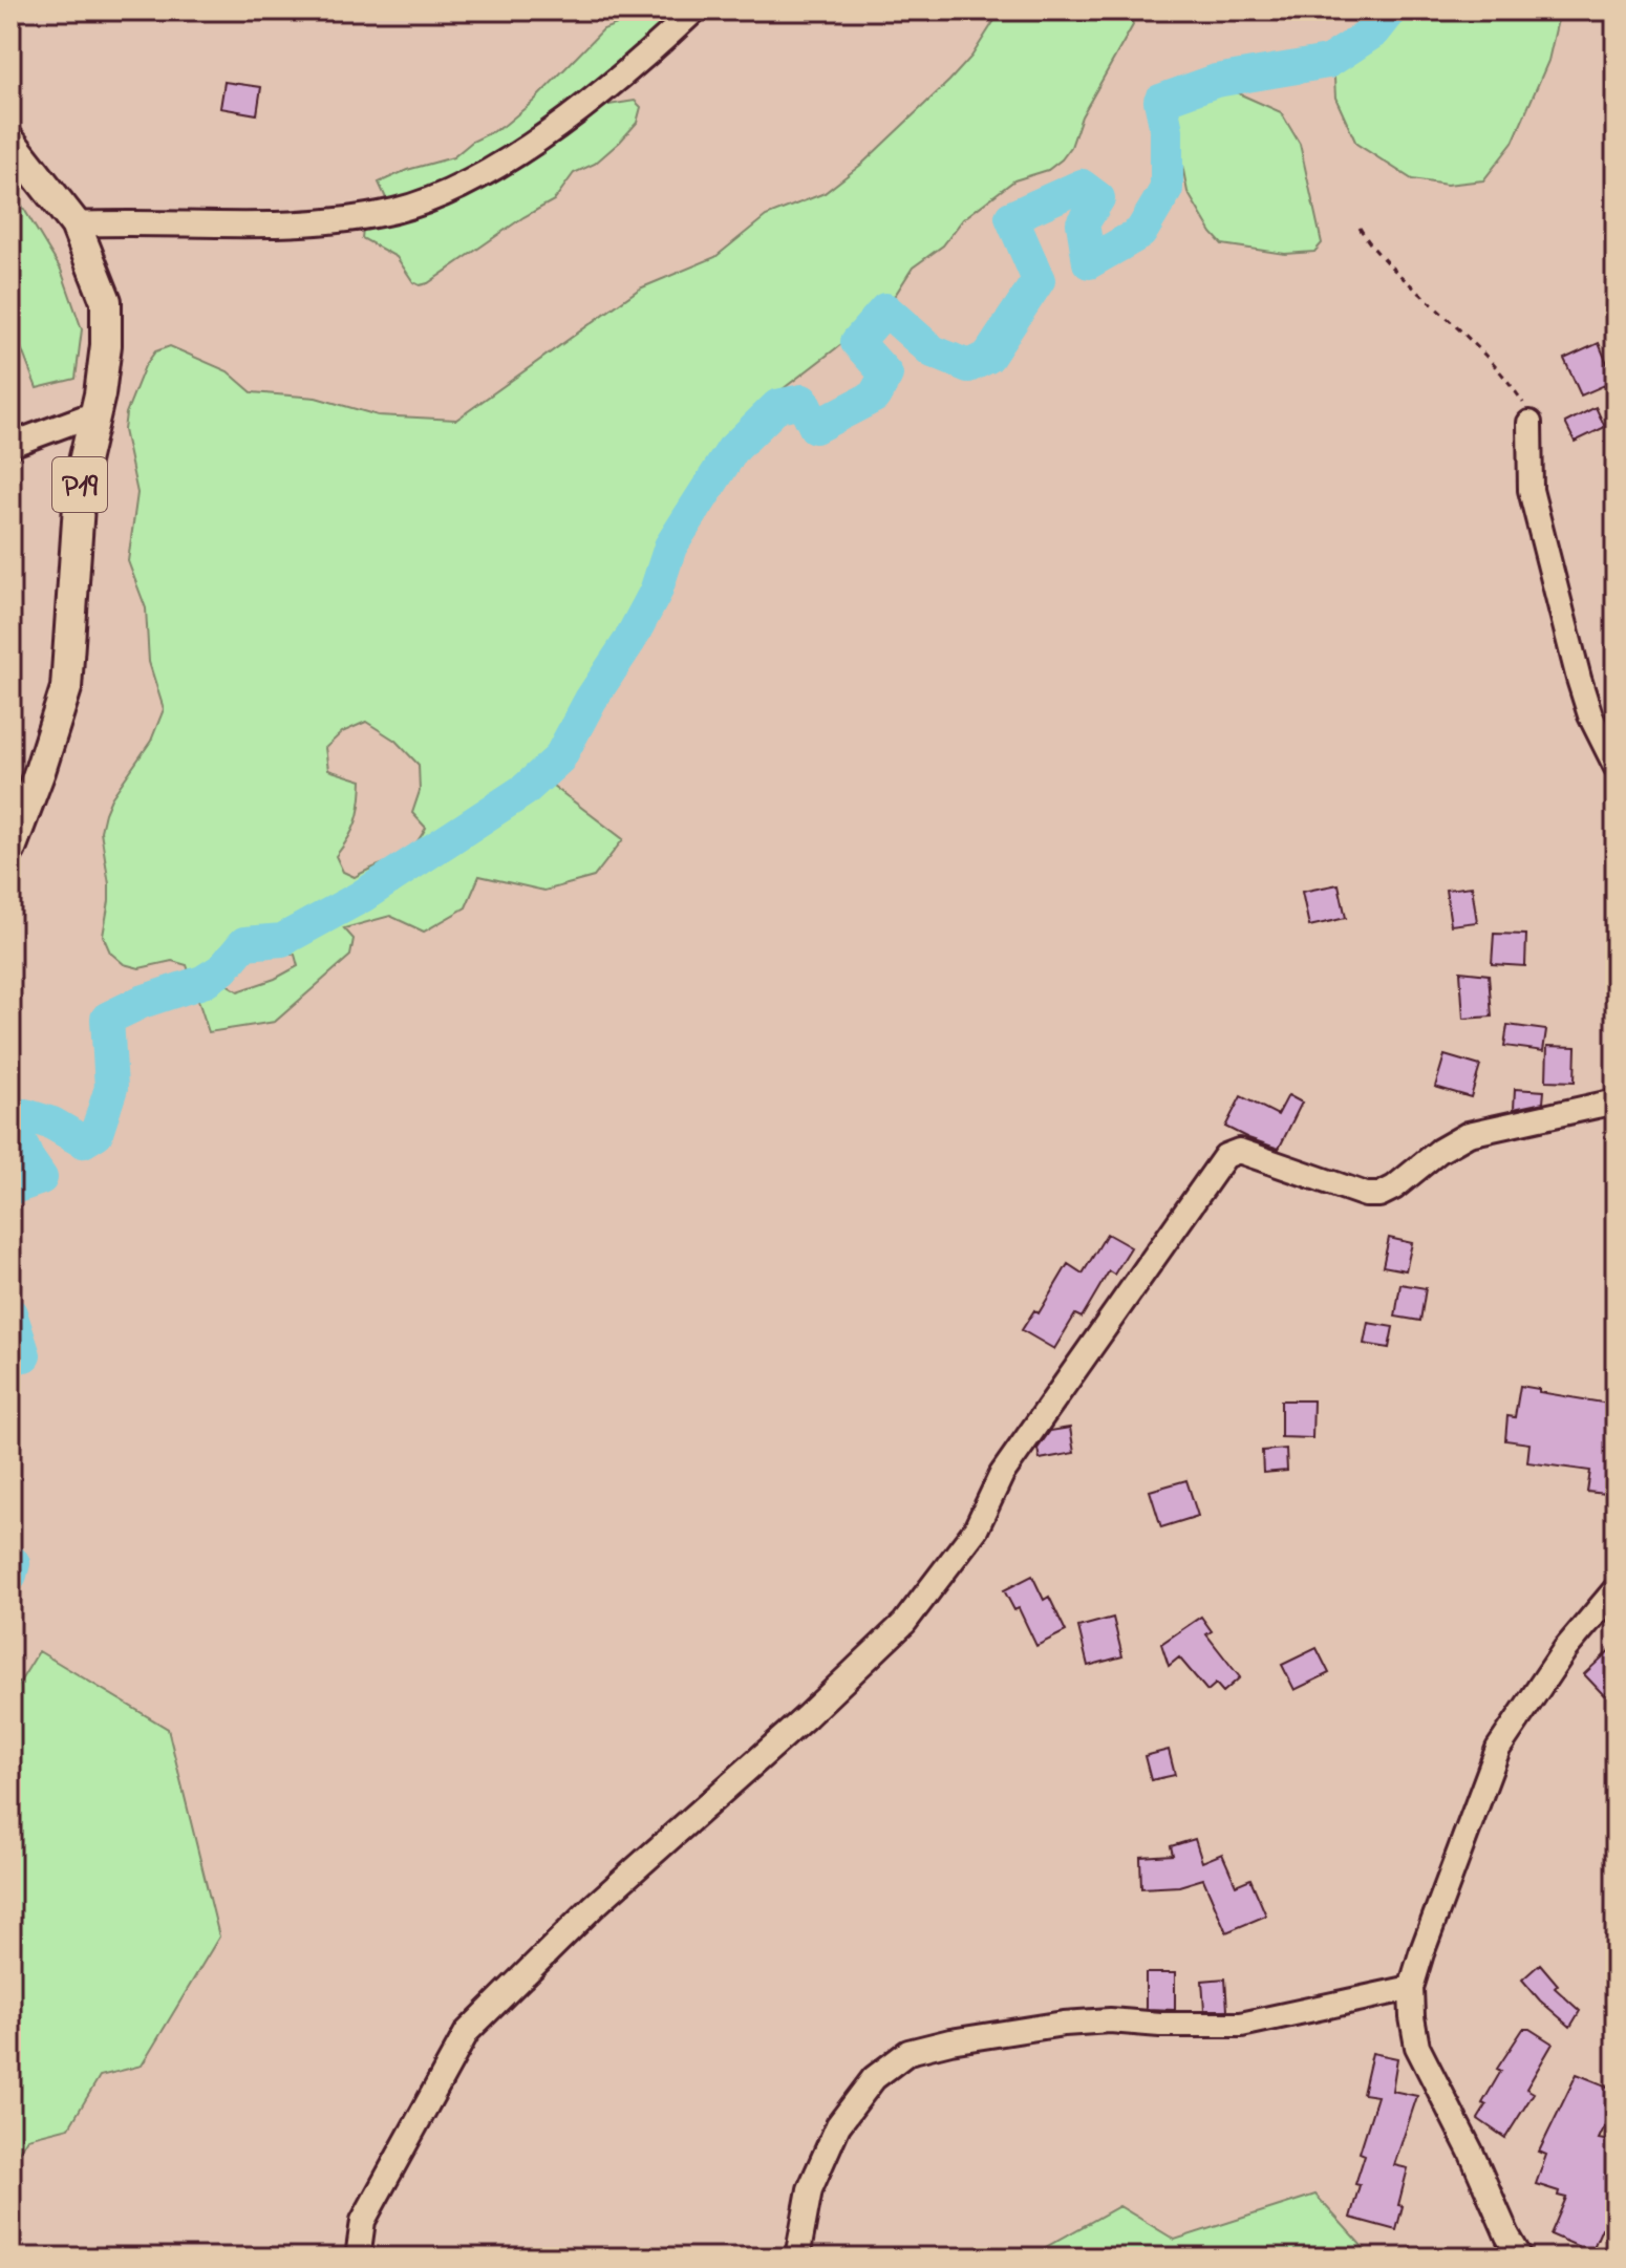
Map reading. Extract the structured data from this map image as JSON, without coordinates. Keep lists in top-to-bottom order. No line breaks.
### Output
{"streets":{"main road":["P19"]}}
